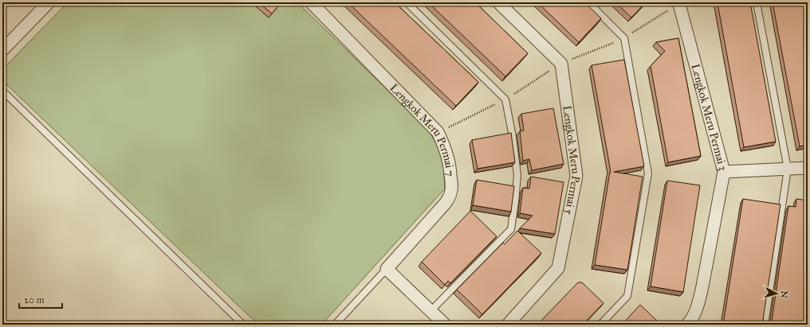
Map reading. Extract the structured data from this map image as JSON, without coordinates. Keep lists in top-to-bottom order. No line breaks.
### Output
{"streets":{"street":["Lengkok Meru Permai 3","Lengkok Meru Permai 7","Lengkok Meru Permai 5"]},"scale_bar":"20 m","north":"right"}
